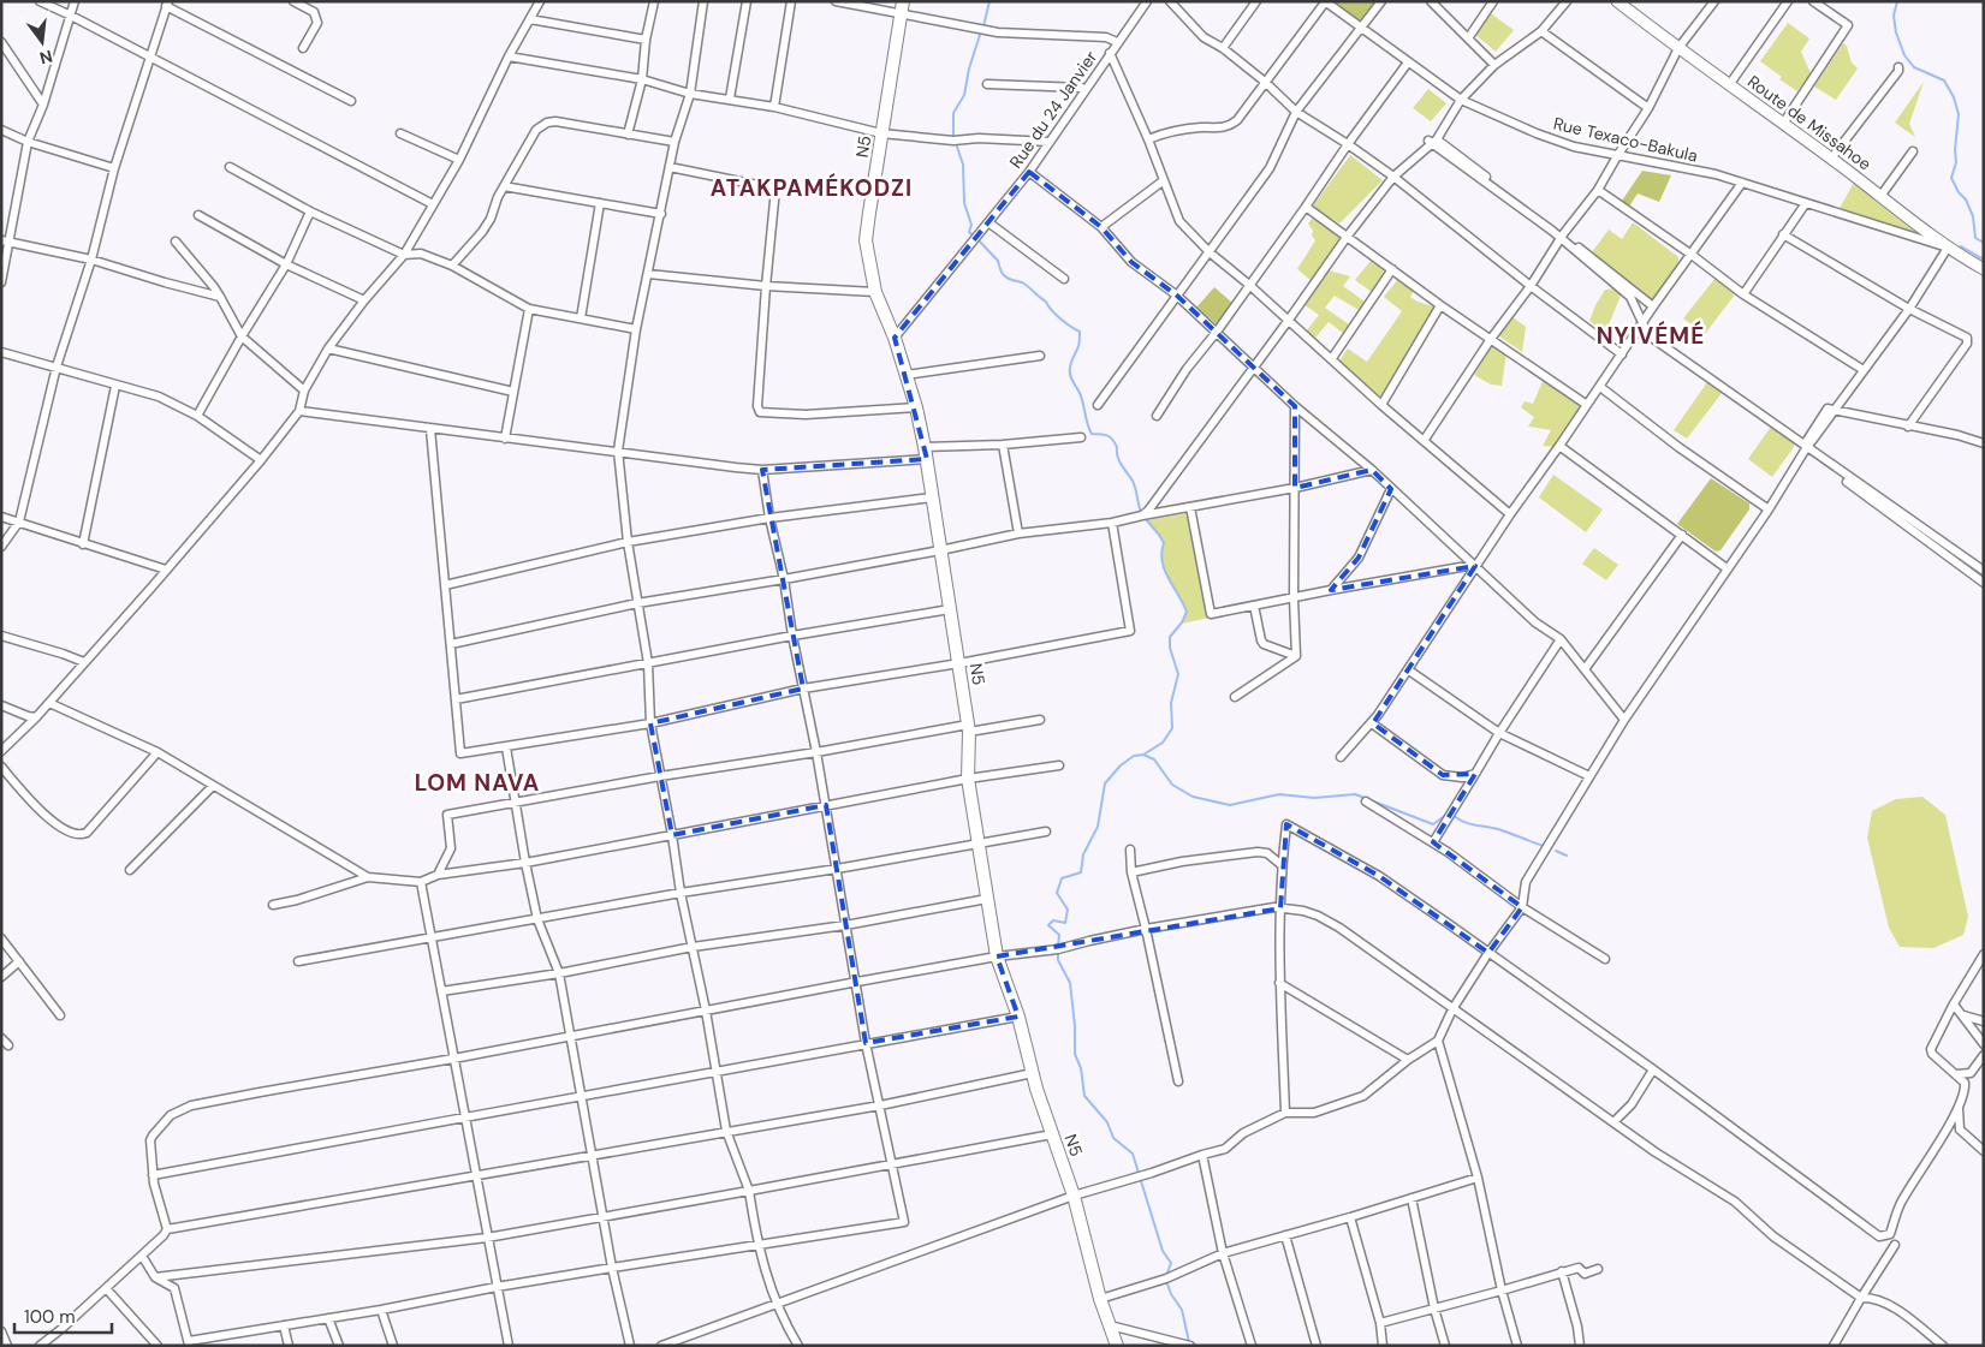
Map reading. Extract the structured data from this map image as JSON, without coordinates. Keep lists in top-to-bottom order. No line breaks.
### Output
{"streets":{"main road":["Route de Missahoe","N5"],"street":["Rue du 24 Janvier","Rue Texaco-Bakula"]},"crossings":[["Rue du 24 Janvier","N5"],["Route de Missahoe","Rue Texaco-Bakula"]],"districts":["ATAKPAMÉKODZI","NYIVÉMÉ","LOM NAVA"],"scale_bar":"100 m","north":"bottom"}
